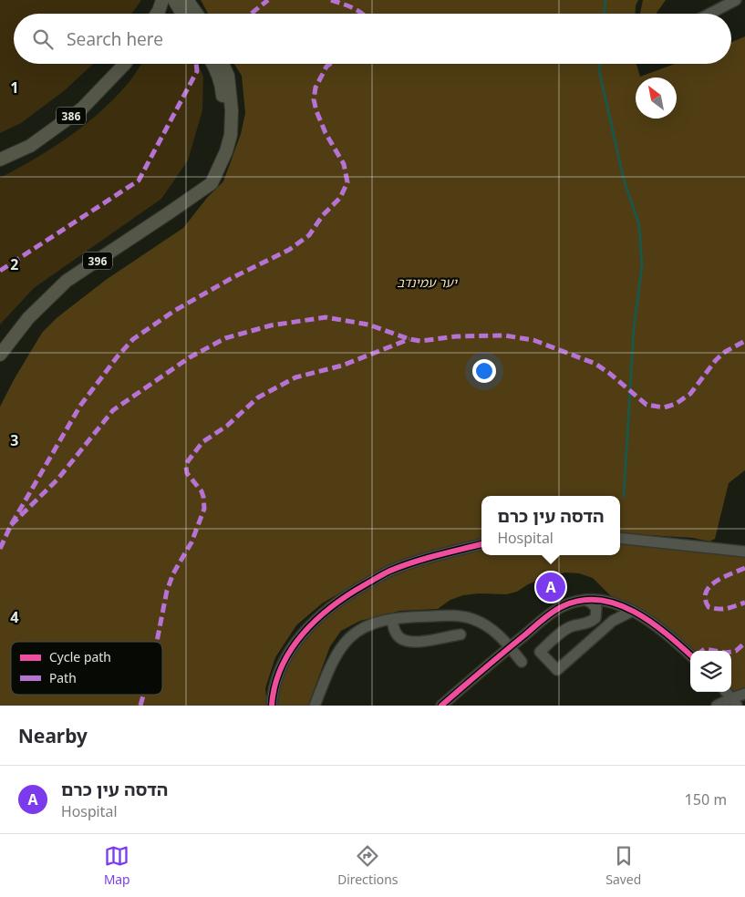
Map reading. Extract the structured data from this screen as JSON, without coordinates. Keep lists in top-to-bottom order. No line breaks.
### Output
{"streets":{"main road":["386","396"]},"parks":["יער עמינדב"],"legend":["Cycle path","Path"],"north":"top left","page":{"search":"Search here","popup":["הדסה עין כרם","Hospital"],"pins":"A","heading":"Nearby","list":[{"mark":"A","name":"הדסה עין כרם","note":"Hospital","value":"150 m"}],"nav":["Map","Directions","Saved"]},"grid":{"rows":["1","2","3","4"]}}
